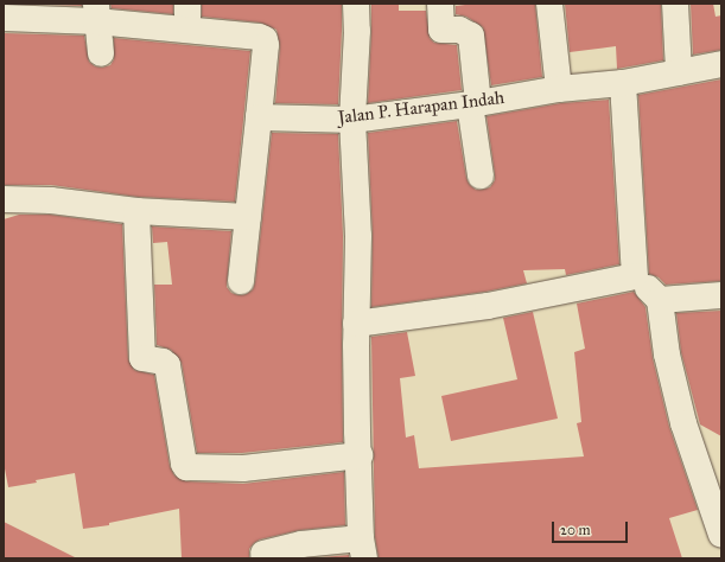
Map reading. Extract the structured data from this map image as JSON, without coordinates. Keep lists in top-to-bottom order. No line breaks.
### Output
{"streets":{"street":["Jalan P. Harapan Indah"]},"scale_bar":"20 m"}
